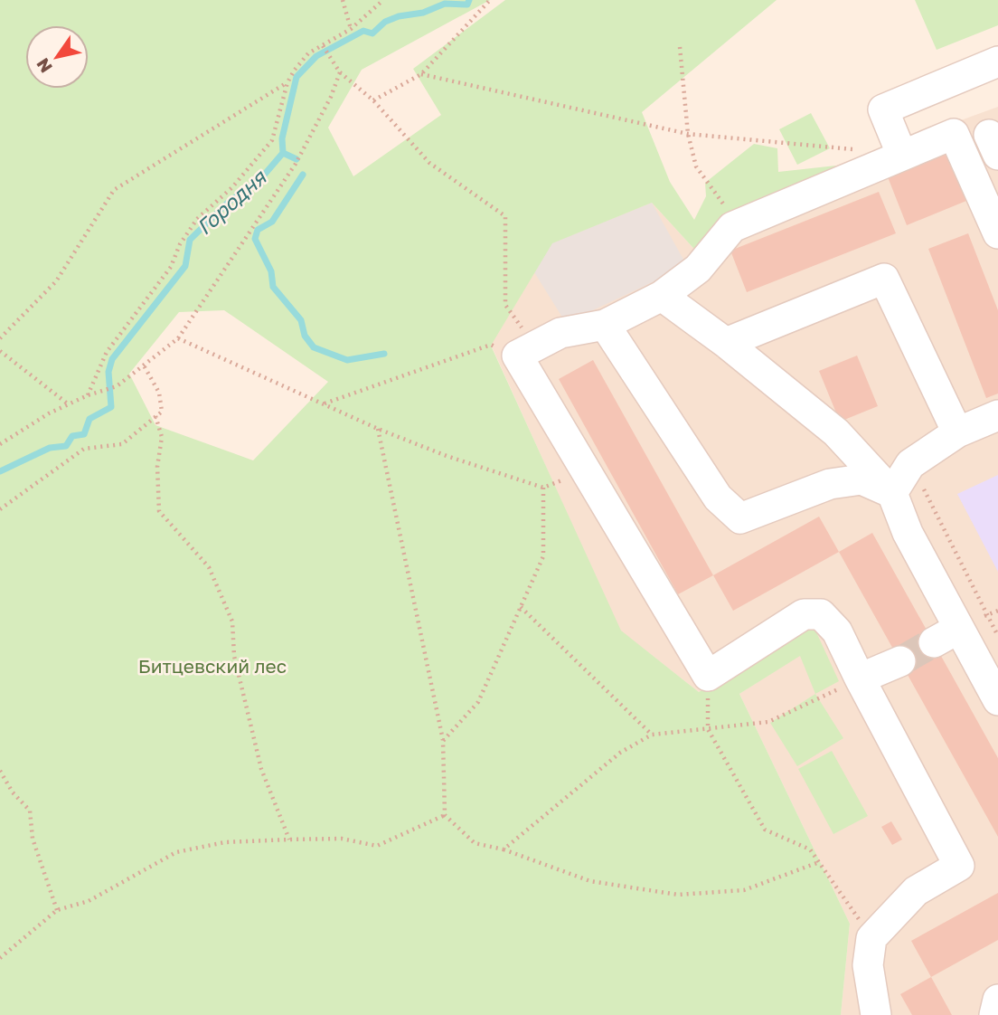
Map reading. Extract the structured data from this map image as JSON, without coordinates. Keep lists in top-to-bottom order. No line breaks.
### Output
{"water":["Городня"],"parks":["Битцевский лес"],"north":"bottom left"}
